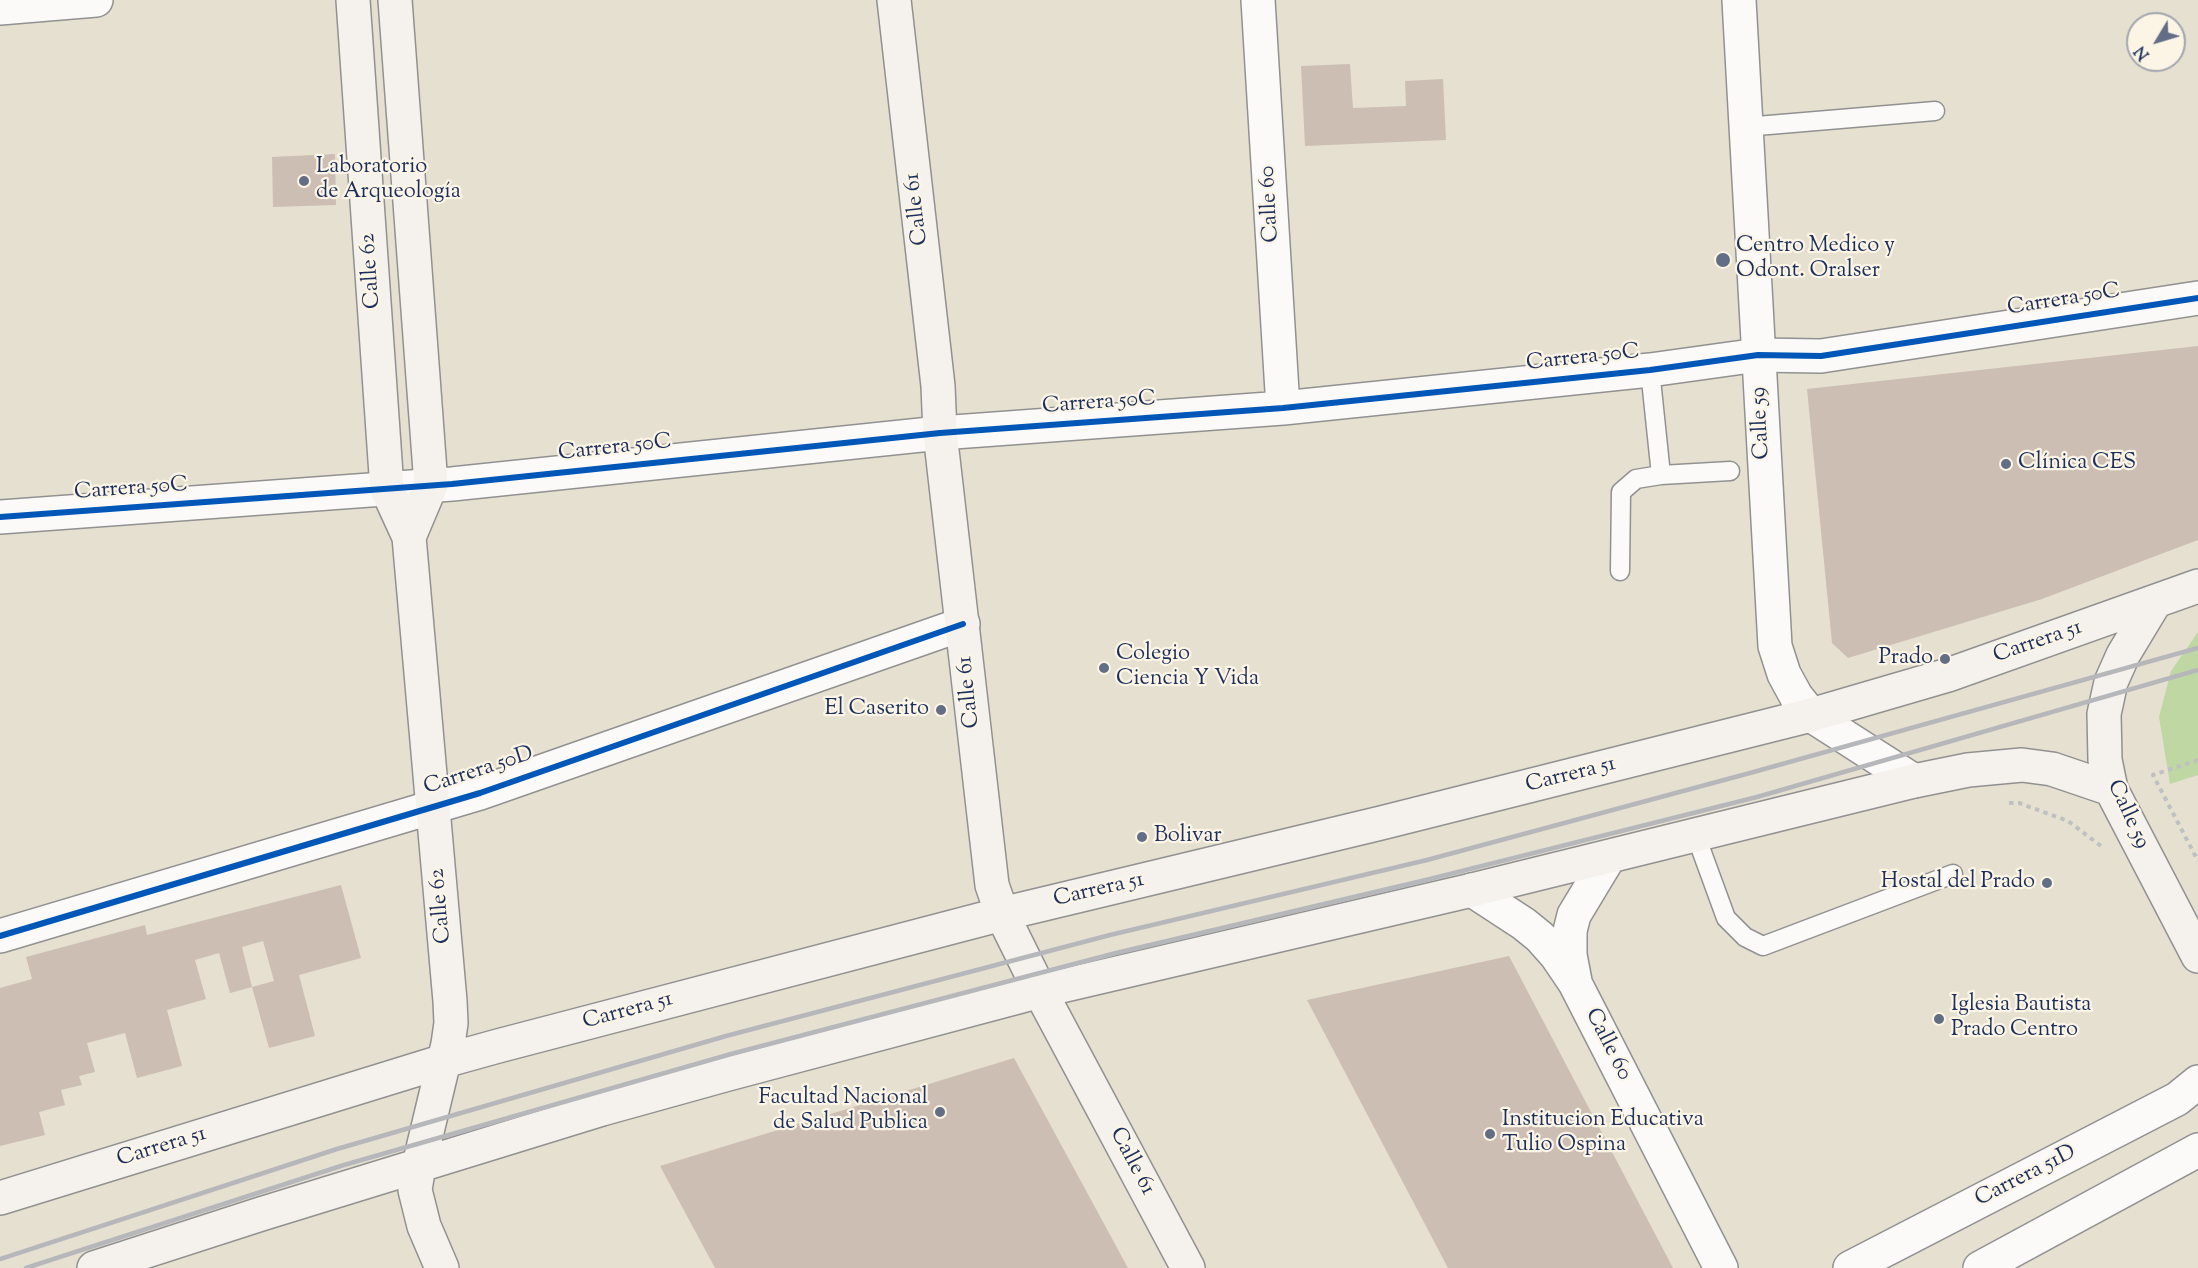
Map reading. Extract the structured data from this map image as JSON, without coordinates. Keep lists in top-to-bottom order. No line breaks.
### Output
{"streets":{"main road":["Calle 61","Calle 62","Calle 59","Carrera 51"],"street":["Calle 60","Carrera 50C","Carrera 50D","Carrera 51D"]},"crossings":[["Calle 60","Carrera 50C"],["Calle 61","Carrera 50C"],["Calle 61","Carrera 51"],["Calle 61","Carrera 50D"],["Calle 62","Carrera 50C"],["Calle 62","Carrera 51"],["Calle 62","Carrera 50D"],["Carrera 50C","Calle 59"],["Calle 59","Carrera 51"]],"places":["Laboratorio de Arqueología","Centro Medico y Odont. Oralser","Clínica CES","Prado","Colegio Ciencia Y Vida","El Caserito","Bolivar","Hostal del Prado","Iglesia Bautista Prado Centro","Facultad Nacional de Salud Publica","Institucion Educativa Tulio Ospina"],"north":"bottom left"}
